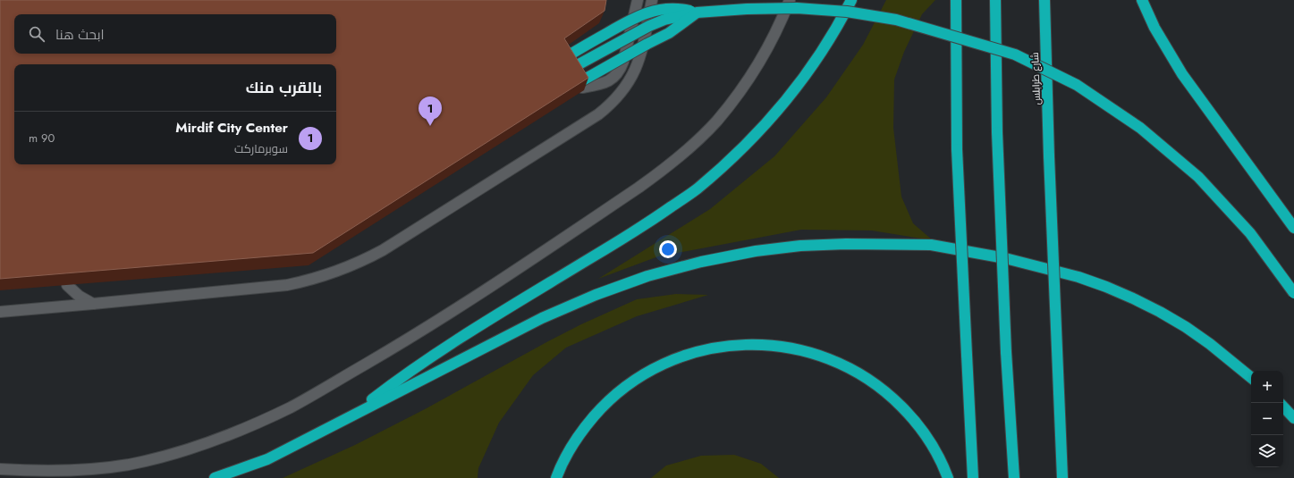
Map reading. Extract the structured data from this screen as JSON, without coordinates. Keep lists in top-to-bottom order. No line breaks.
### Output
{"streets":{"highway":["شارع طرابلس"]},"page":{"search":"ابحث هنا","heading":"بالقرب منك","pins":"1","list":[{"mark":"1","name":"Mirdif City Center","note":"سوبرماركت","value":"90 m"}],"map_buttons":["+","−"]}}
